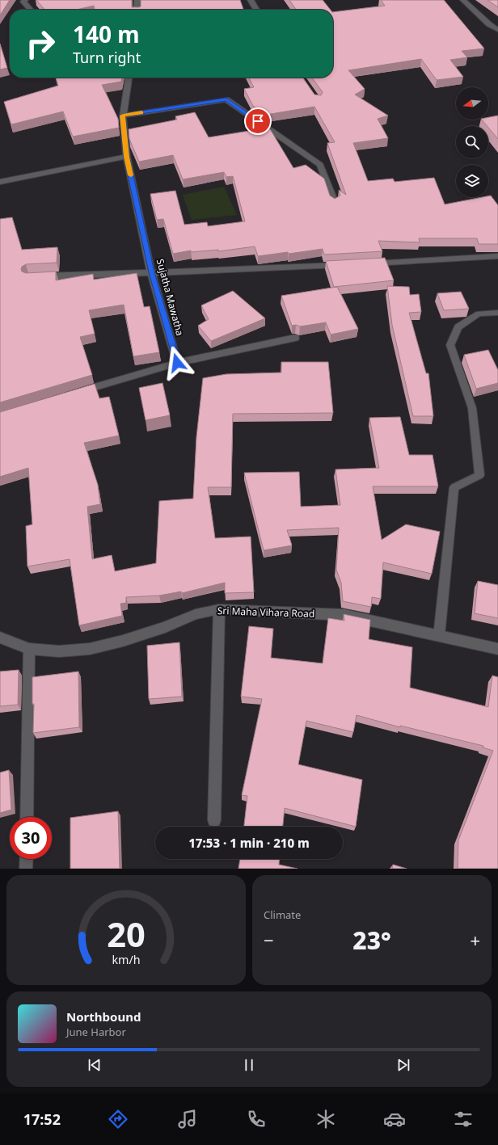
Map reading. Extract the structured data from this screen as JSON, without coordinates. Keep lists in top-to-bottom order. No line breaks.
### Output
{"streets":{"street":["Sujatha Mawatha","Sri Maha Vihara Road"]},"north":"left","page":{"turn":["140 m","Turn right"],"limit":"30","trip":"17:53 · 1 min · 210 m","tile":"Climate","heat":["−","23°","+"],"song":["Northbound","June Harbor"],"tabs":"17:52","gauge":["20","km/h"]}}
